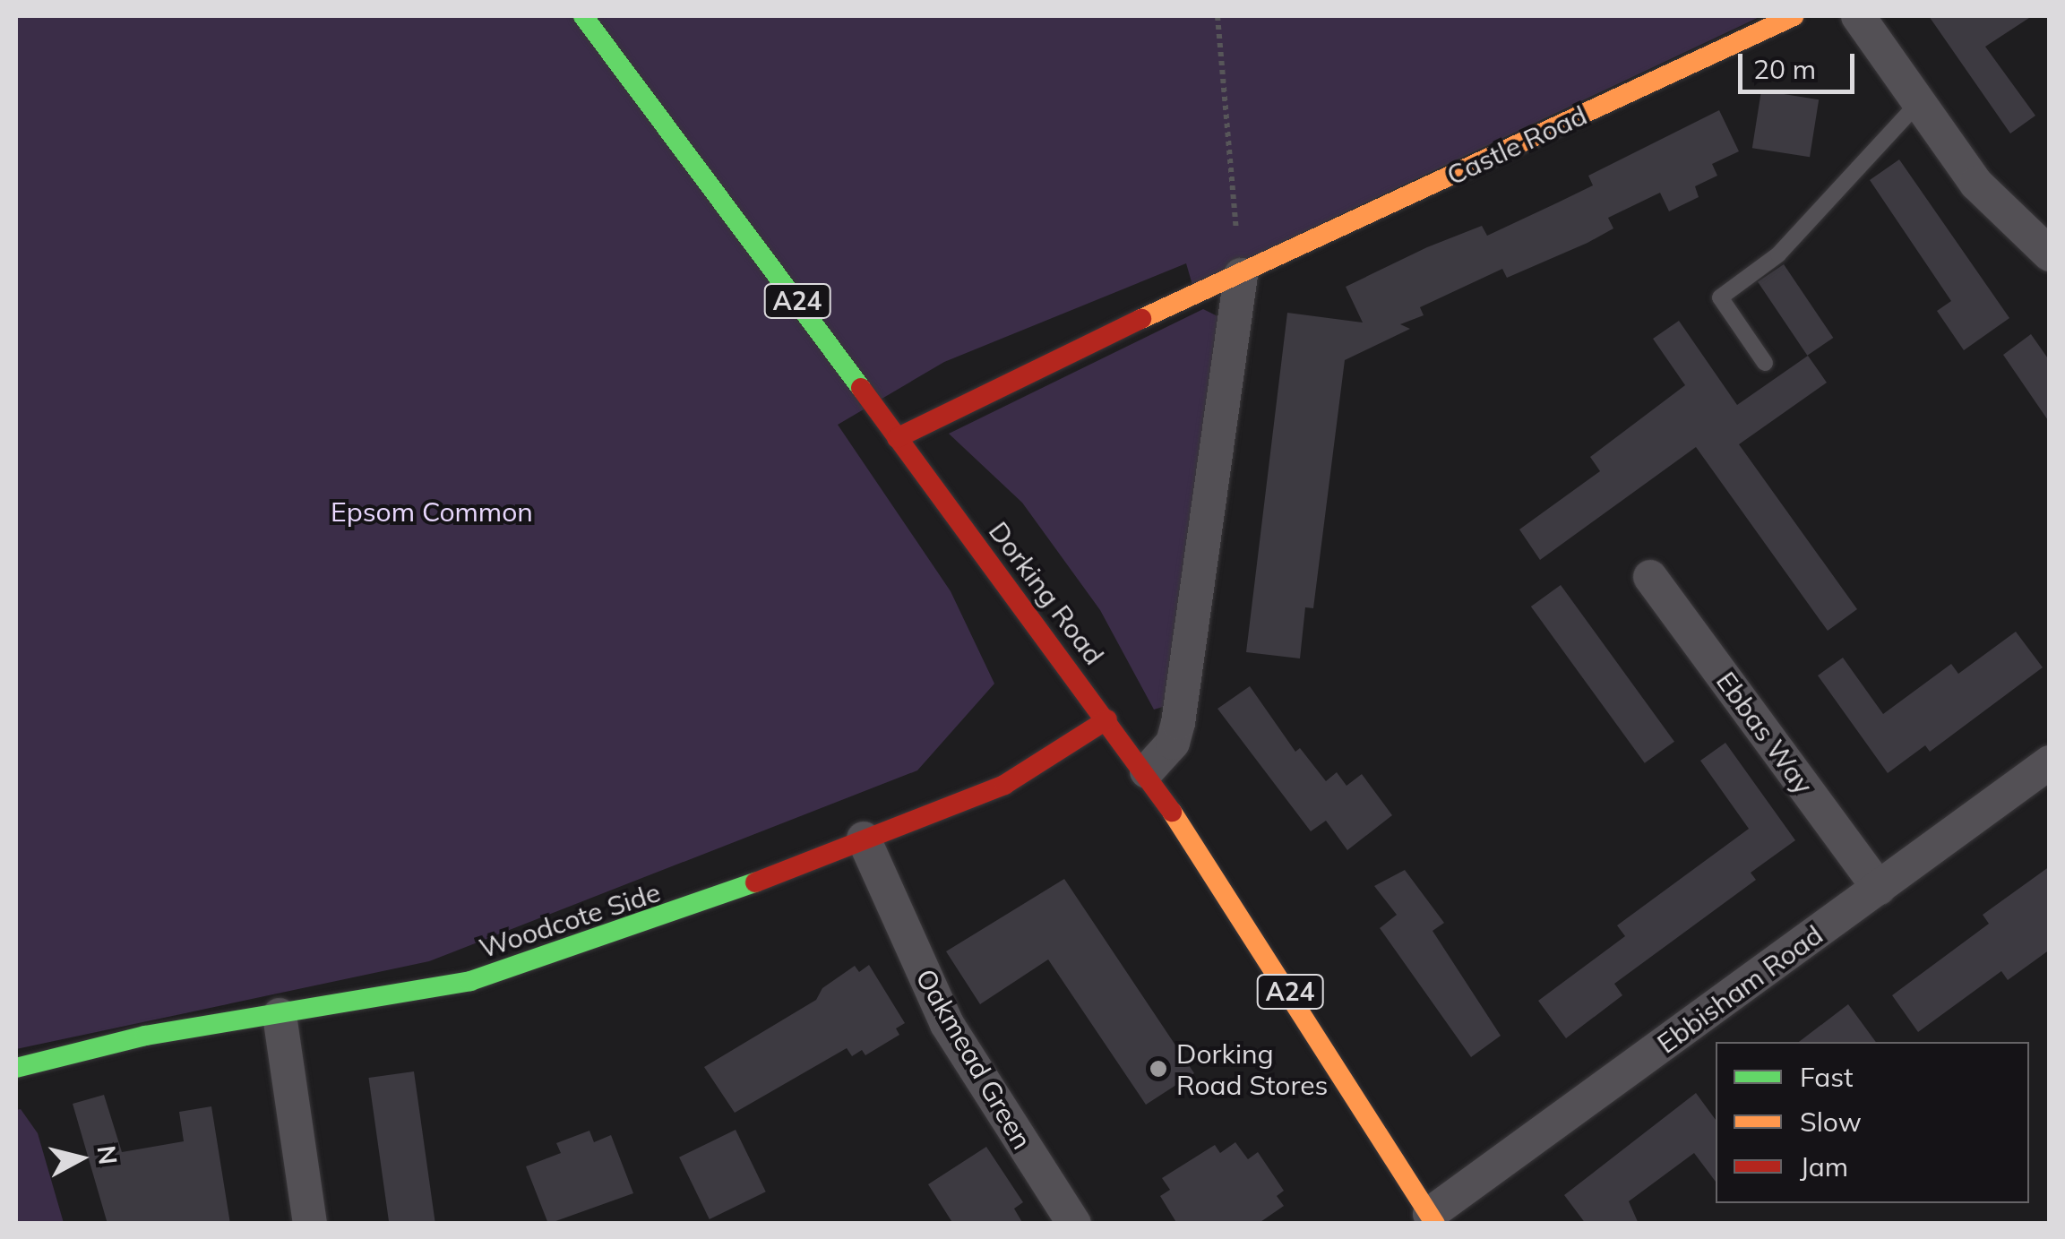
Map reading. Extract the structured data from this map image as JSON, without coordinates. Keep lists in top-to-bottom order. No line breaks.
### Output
{"streets":{"main road":["Castle Road","A24","Dorking Road","Woodcote Side"],"street":["Ebbas Way","Ebbisham Road","Oakmead Green"]},"crossings":[["Castle Road","Dorking Road"],["Dorking Road","Woodcote Side"],["Dorking Road","Ebbisham Road"],["Ebbas Way","Ebbisham Road"],["Woodcote Side","Oakmead Green"]],"parks":["Epsom Common"],"places":["Dorking Road Stores"],"legend":["Fast","Slow","Jam"],"scale_bar":"20 m","north":"right"}
